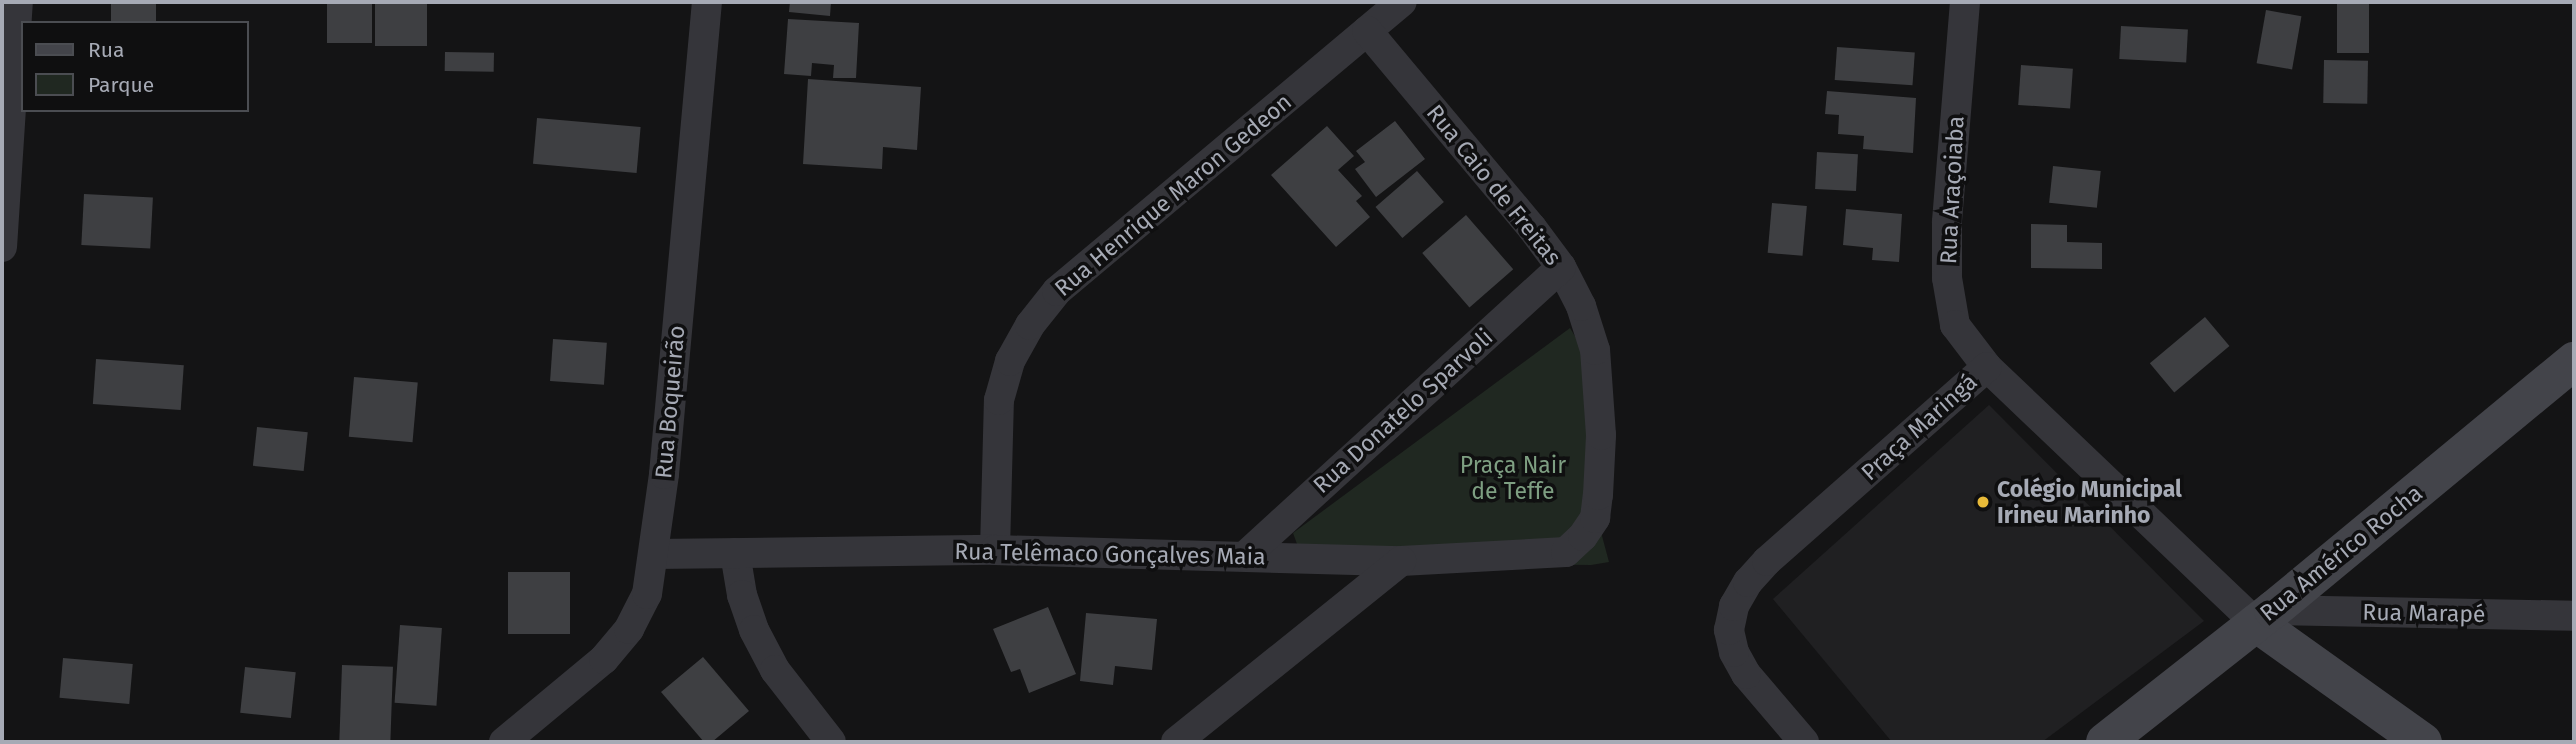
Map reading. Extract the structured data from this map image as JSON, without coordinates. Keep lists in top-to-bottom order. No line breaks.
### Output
{"streets":{"street":["Rua Caio de Freitas","Rua Araçoiaba","Rua Henrique Maron Gedeon","Rua Boqueirão","Rua Donatelo Sparvoli","Praça Maringá","Rua Américo Rocha","Rua Telêmaco Gonçalves Maia","Rua Marapé"]},"crossings":[["Rua Caio de Freitas","Rua Henrique Maron Gedeon"],["Rua Caio de Freitas","Rua Donatelo Sparvoli"],["Rua Caio de Freitas","Rua Telêmaco Gonçalves Maia"],["Rua Araçoiaba","Praça Maringá"],["Rua Henrique Maron Gedeon","Rua Telêmaco Gonçalves Maia"],["Rua Boqueirão","Rua Telêmaco Gonçalves Maia"],["Rua Donatelo Sparvoli","Rua Telêmaco Gonçalves Maia"],["Praça Maringá","Rua Américo Rocha"],["Praça Maringá","Rua Marapé"],["Rua Américo Rocha","Rua Marapé"]],"parks":["Praça Nair de Teffe"],"places":["Colégio Municipal Irineu Marinho"],"legend":["Rua","Parque"]}
